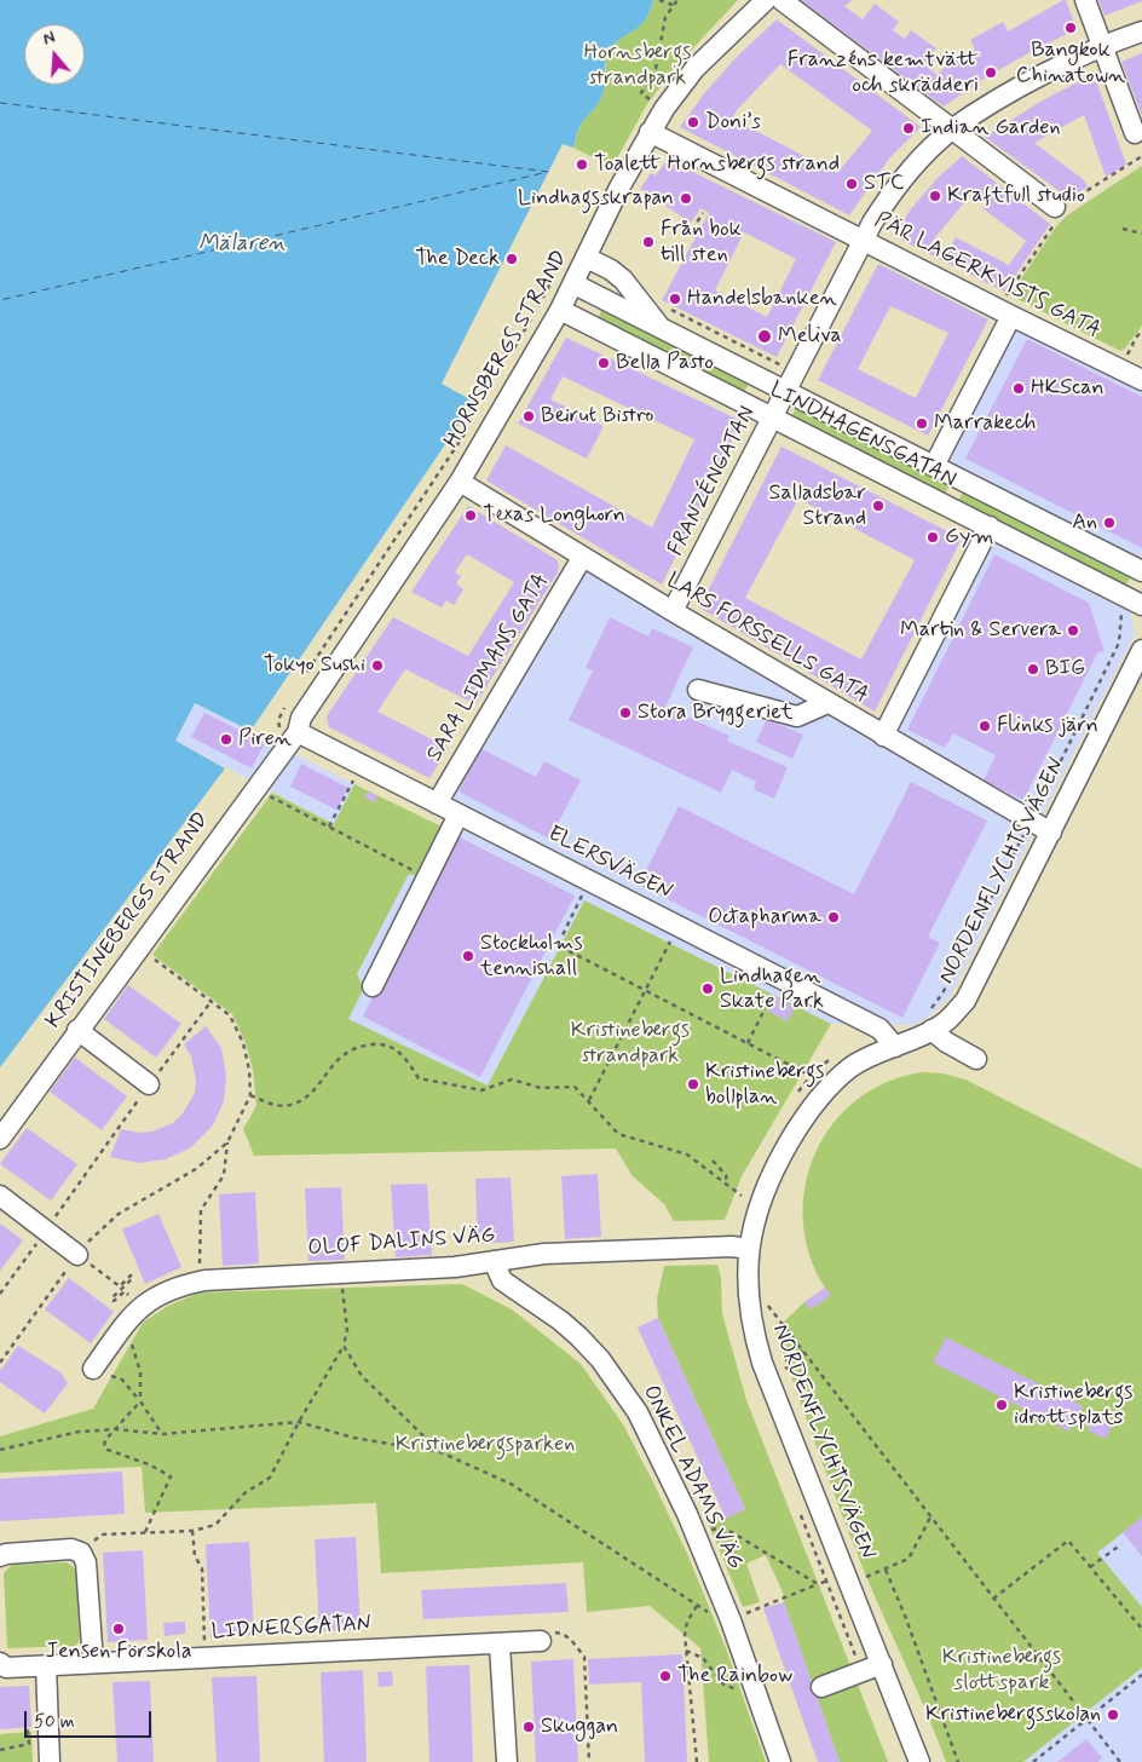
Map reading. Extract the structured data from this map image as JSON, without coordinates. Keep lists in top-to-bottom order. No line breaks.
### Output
{"streets":{"street":["PÄR LAGERKVISTS GATA","HORNSBERGS STRAND","LINDHAGENSGATAN","FRANZÉNGATAN","LARS FORSSELLS GATA","SARA LIDMANS GATA","ELERSVÄGEN","NORDENFLYCHTSVÄGEN","KRISTINEBERGS STRAND","OLOF DALINS VÄG","ONKEL ADAMS VÄG","LIDNERSGATAN"]},"crossings":[["PÄR LAGERKVISTS GATA","HORNSBERGS STRAND"],["PÄR LAGERKVISTS GATA","FRANZÉNGATAN"],["HORNSBERGS STRAND","LINDHAGENSGATAN"],["HORNSBERGS STRAND","LARS FORSSELLS GATA"],["HORNSBERGS STRAND","ELERSVÄGEN"],["HORNSBERGS STRAND","KRISTINEBERGS STRAND"],["LINDHAGENSGATAN","FRANZÉNGATAN"],["FRANZÉNGATAN","LARS FORSSELLS GATA"],["LARS FORSSELLS GATA","SARA LIDMANS GATA"],["LARS FORSSELLS GATA","NORDENFLYCHTSVÄGEN"],["SARA LIDMANS GATA","ELERSVÄGEN"],["ELERSVÄGEN","NORDENFLYCHTSVÄGEN"],["ELERSVÄGEN","KRISTINEBERGS STRAND"],["NORDENFLYCHTSVÄGEN","OLOF DALINS VÄG"],["OLOF DALINS VÄG","ONKEL ADAMS VÄG"]],"water":["Mälaren"],"parks":["Hornsbergs strandpark","Kristinebergs strandpark","Kristinebergsparken","Kristinebergs slottspark"],"places":["Bangkok Chinatown","Franzéns kemtvätt och skrädderi","Doni’s","Indian Garden","Toalett Hornsbergs strand","STC","Kraftfull studio","Lindhagsskrapan","Från bok till sten","The Deck","Handelsbanken","Meliva","Bella Pasto","HKScan","Beirut Bistro","Marrakech","Salladsbar Strand","Texas Longhorn","An","Gym","Martin & Servera","Tokyo Sushi","BIG","Stora Bryggeriet","Flinks järn","Piren","Octapharma","Stockholms tennishall","Lindhagen Skate Park","Kristinebergs bollplan","Kristinebergs idrottsplats","Jensen Förskola","The Rainbow","Kristinebergsskolan","Skuggan"],"scale_bar":"50 m","north":"top"}
